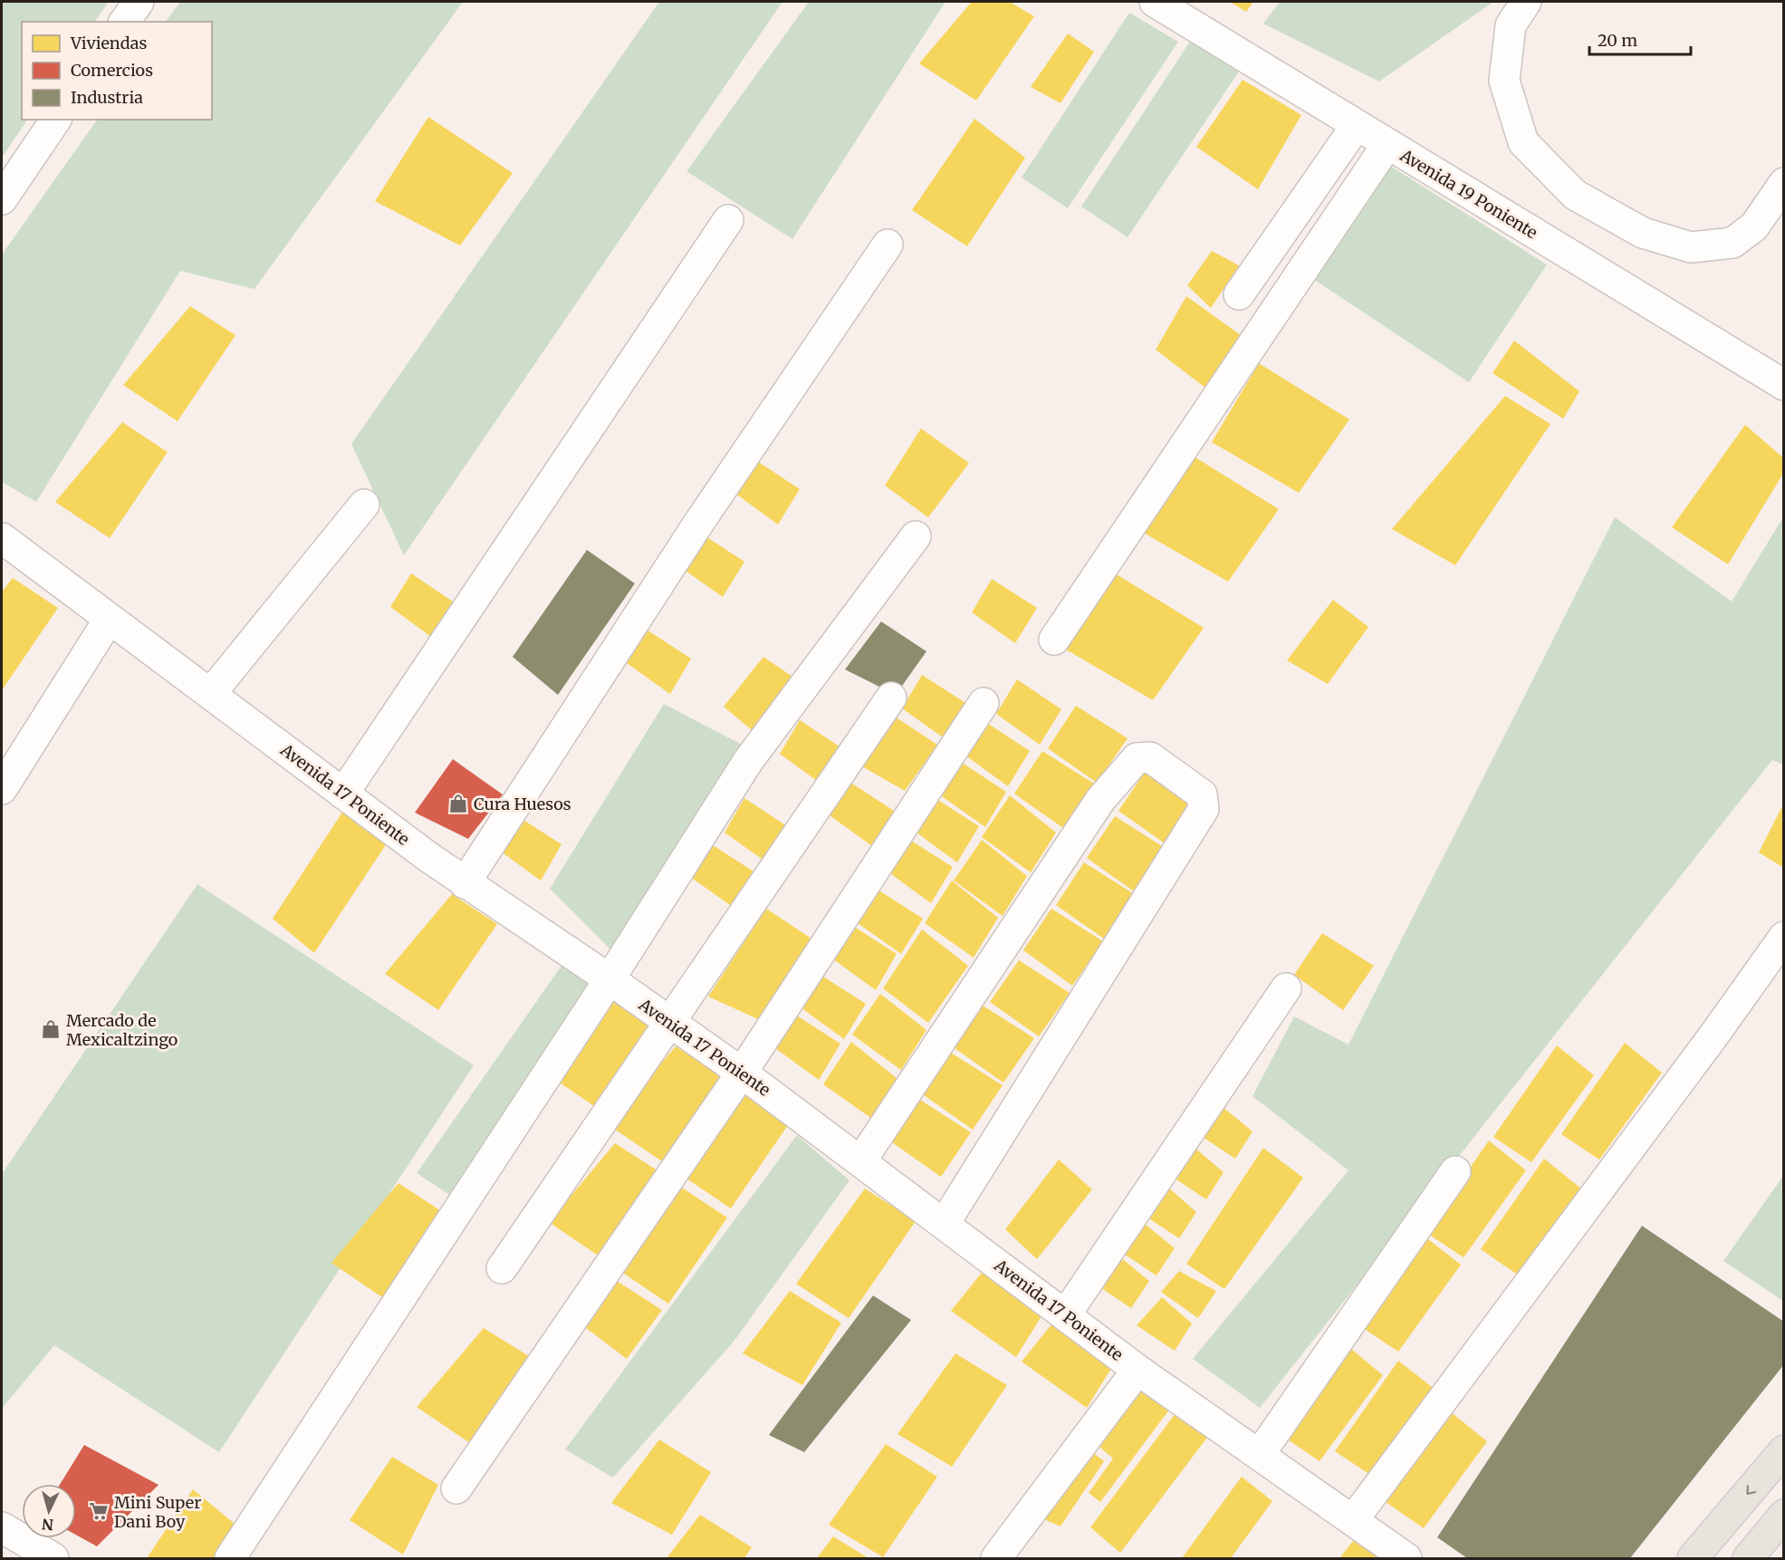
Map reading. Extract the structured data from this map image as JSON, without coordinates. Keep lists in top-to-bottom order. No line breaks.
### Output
{"streets":{"street":["Avenida 19 Poniente","Avenida 17 Poniente"]},"places":{"shop":["Cura Huesos","Mercado de Mexicaltzingo"],"supermarket":["Mini Super Dani Boy"]},"legend":["Viviendas","Comercios","Industria"],"scale_bar":"20 m","north":"bottom"}
